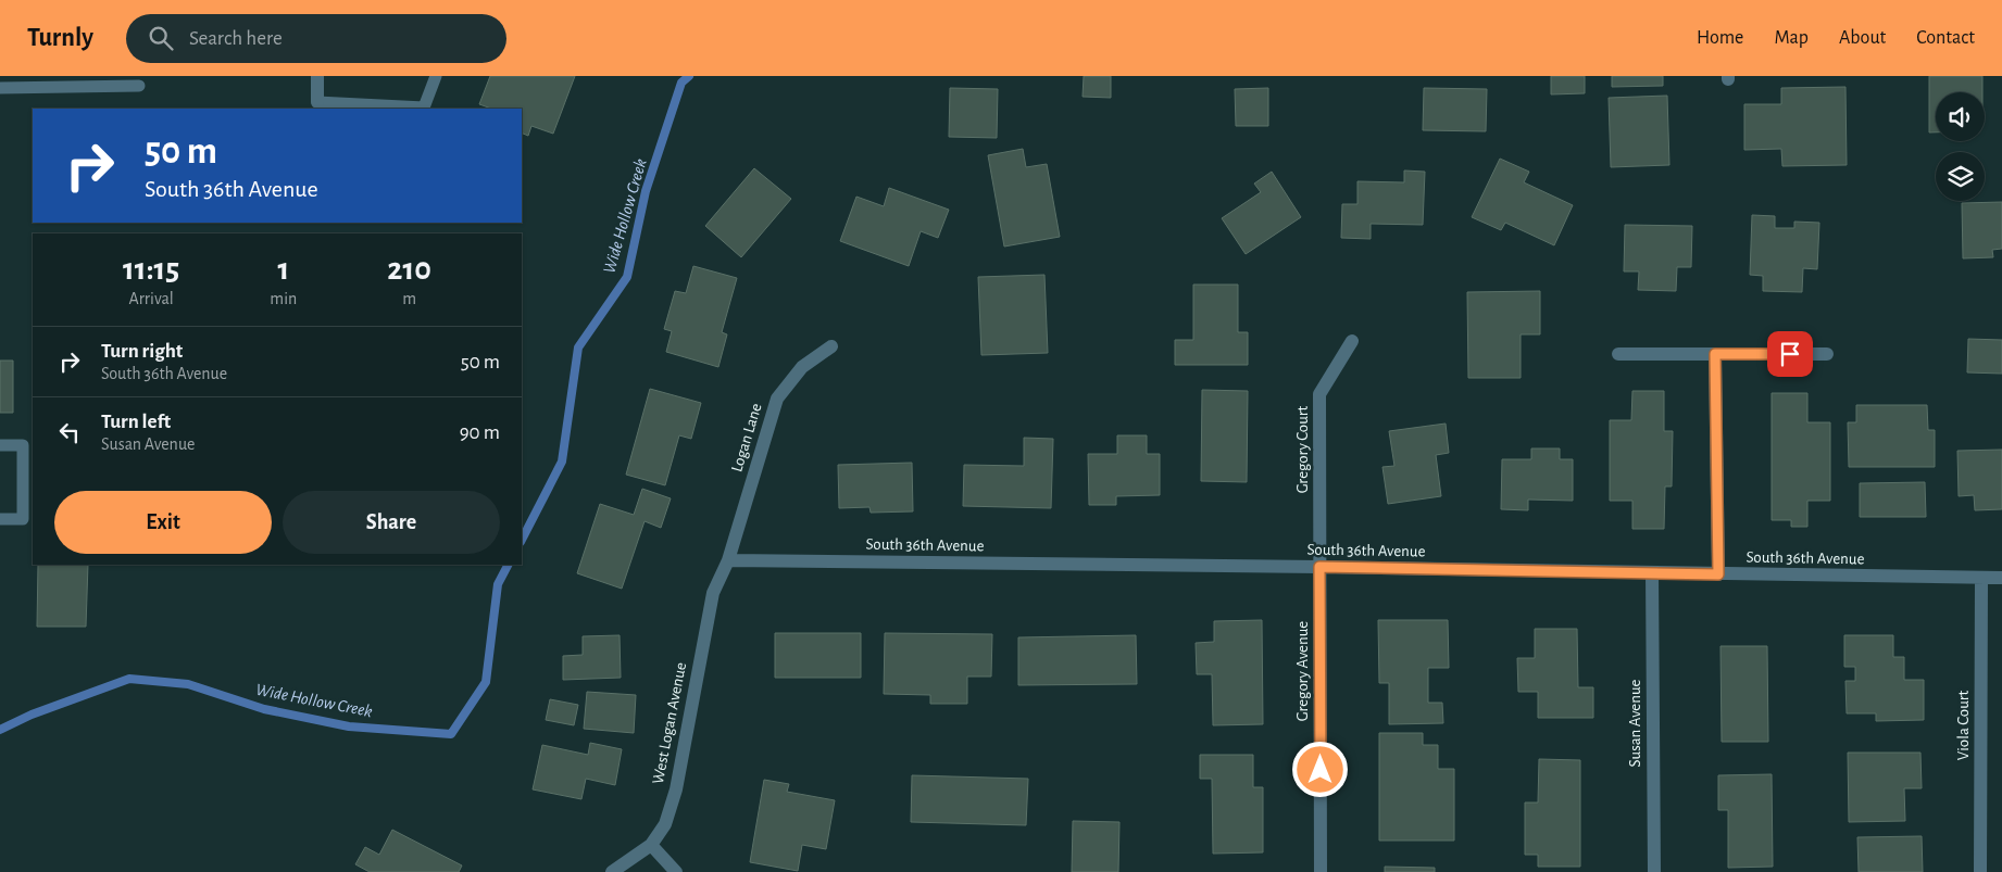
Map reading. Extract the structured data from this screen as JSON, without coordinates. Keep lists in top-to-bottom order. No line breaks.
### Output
{"streets":{"street":["Logan Lane","Gregory Court","South 36th Avenue","Gregory Avenue","West Logan Avenue","Susan Avenue","Viola Court"]},"crossings":[["Logan Lane","South 36th Avenue"],["Logan Lane","West Logan Avenue"],["Gregory Court","South 36th Avenue"],["Gregory Court","Gregory Avenue"],["South 36th Avenue","Gregory Avenue"],["South 36th Avenue","West Logan Avenue"],["South 36th Avenue","Susan Avenue"],["South 36th Avenue","Viola Court"]],"water":["Wide Hollow Creek"],"page":{"header":"Turnly","search":"Search here","nav":["Home","Map","About","Contact"],"turn":["50 m","South 36th Avenue"],"eta":["11:15","Arrival","1","min","210","m"],"list":[{"name":"Turn right","note":"South 36th Avenue","value":"50 m"},{"name":"Turn left","note":"Susan Avenue","value":"90 m"}],"buttons":["Exit","Share"]}}
